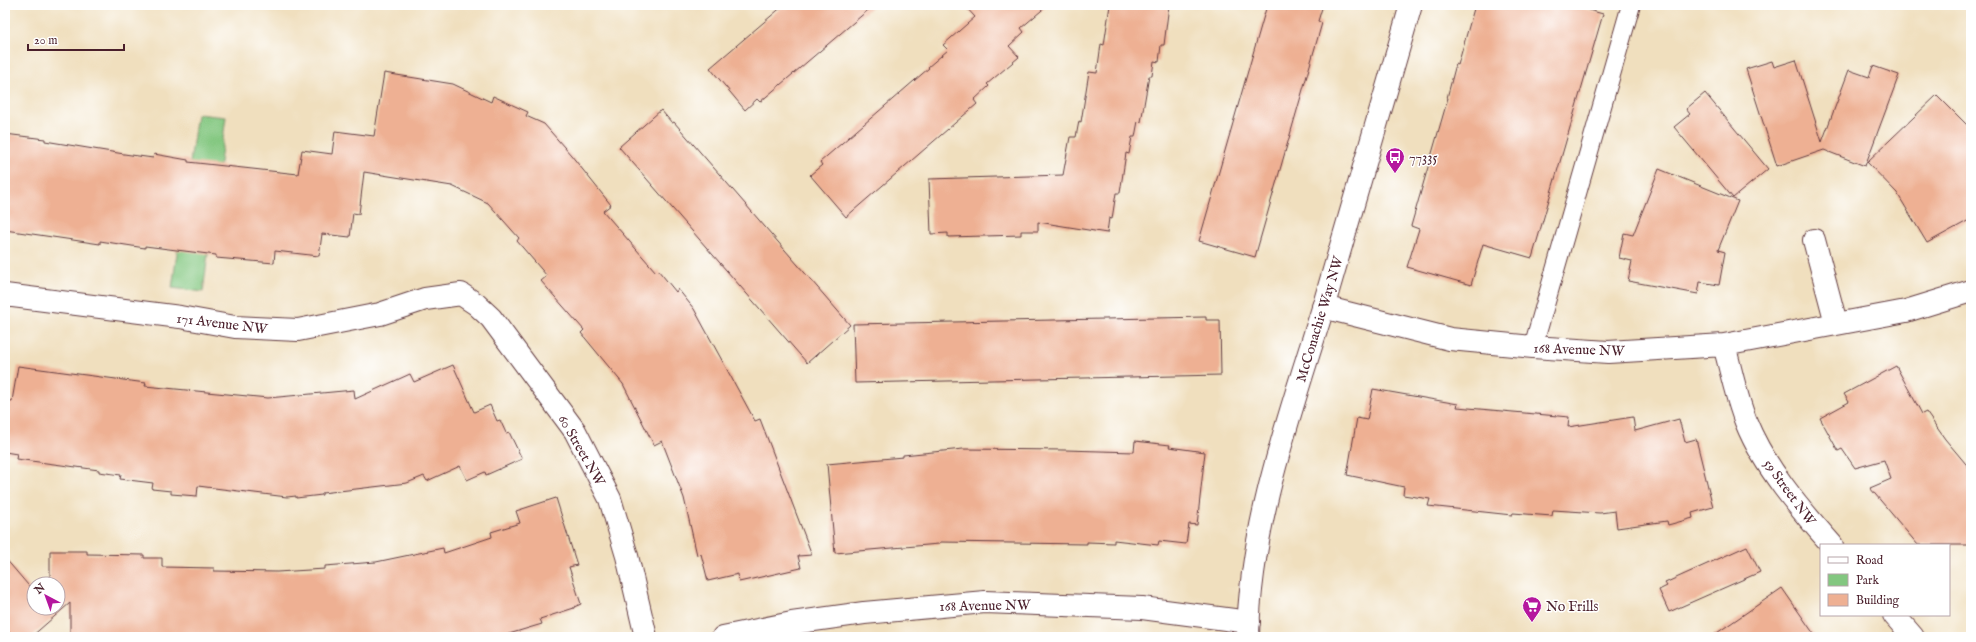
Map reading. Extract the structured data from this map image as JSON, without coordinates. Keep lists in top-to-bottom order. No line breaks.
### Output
{"streets":{"street":["McConachie Way NW","171 Avenue NW","168 Avenue NW","60 Street NW","59 Street NW"]},"crossings":[["McConachie Way NW","168 Avenue NW"],["171 Avenue NW","60 Street NW"],["168 Avenue NW","59 Street NW"]],"places":{"bus stop":["77335"],"supermarket":["No Frills"]},"legend":["Road","Park","Building"],"scale_bar":"20 m","north":"top left"}
